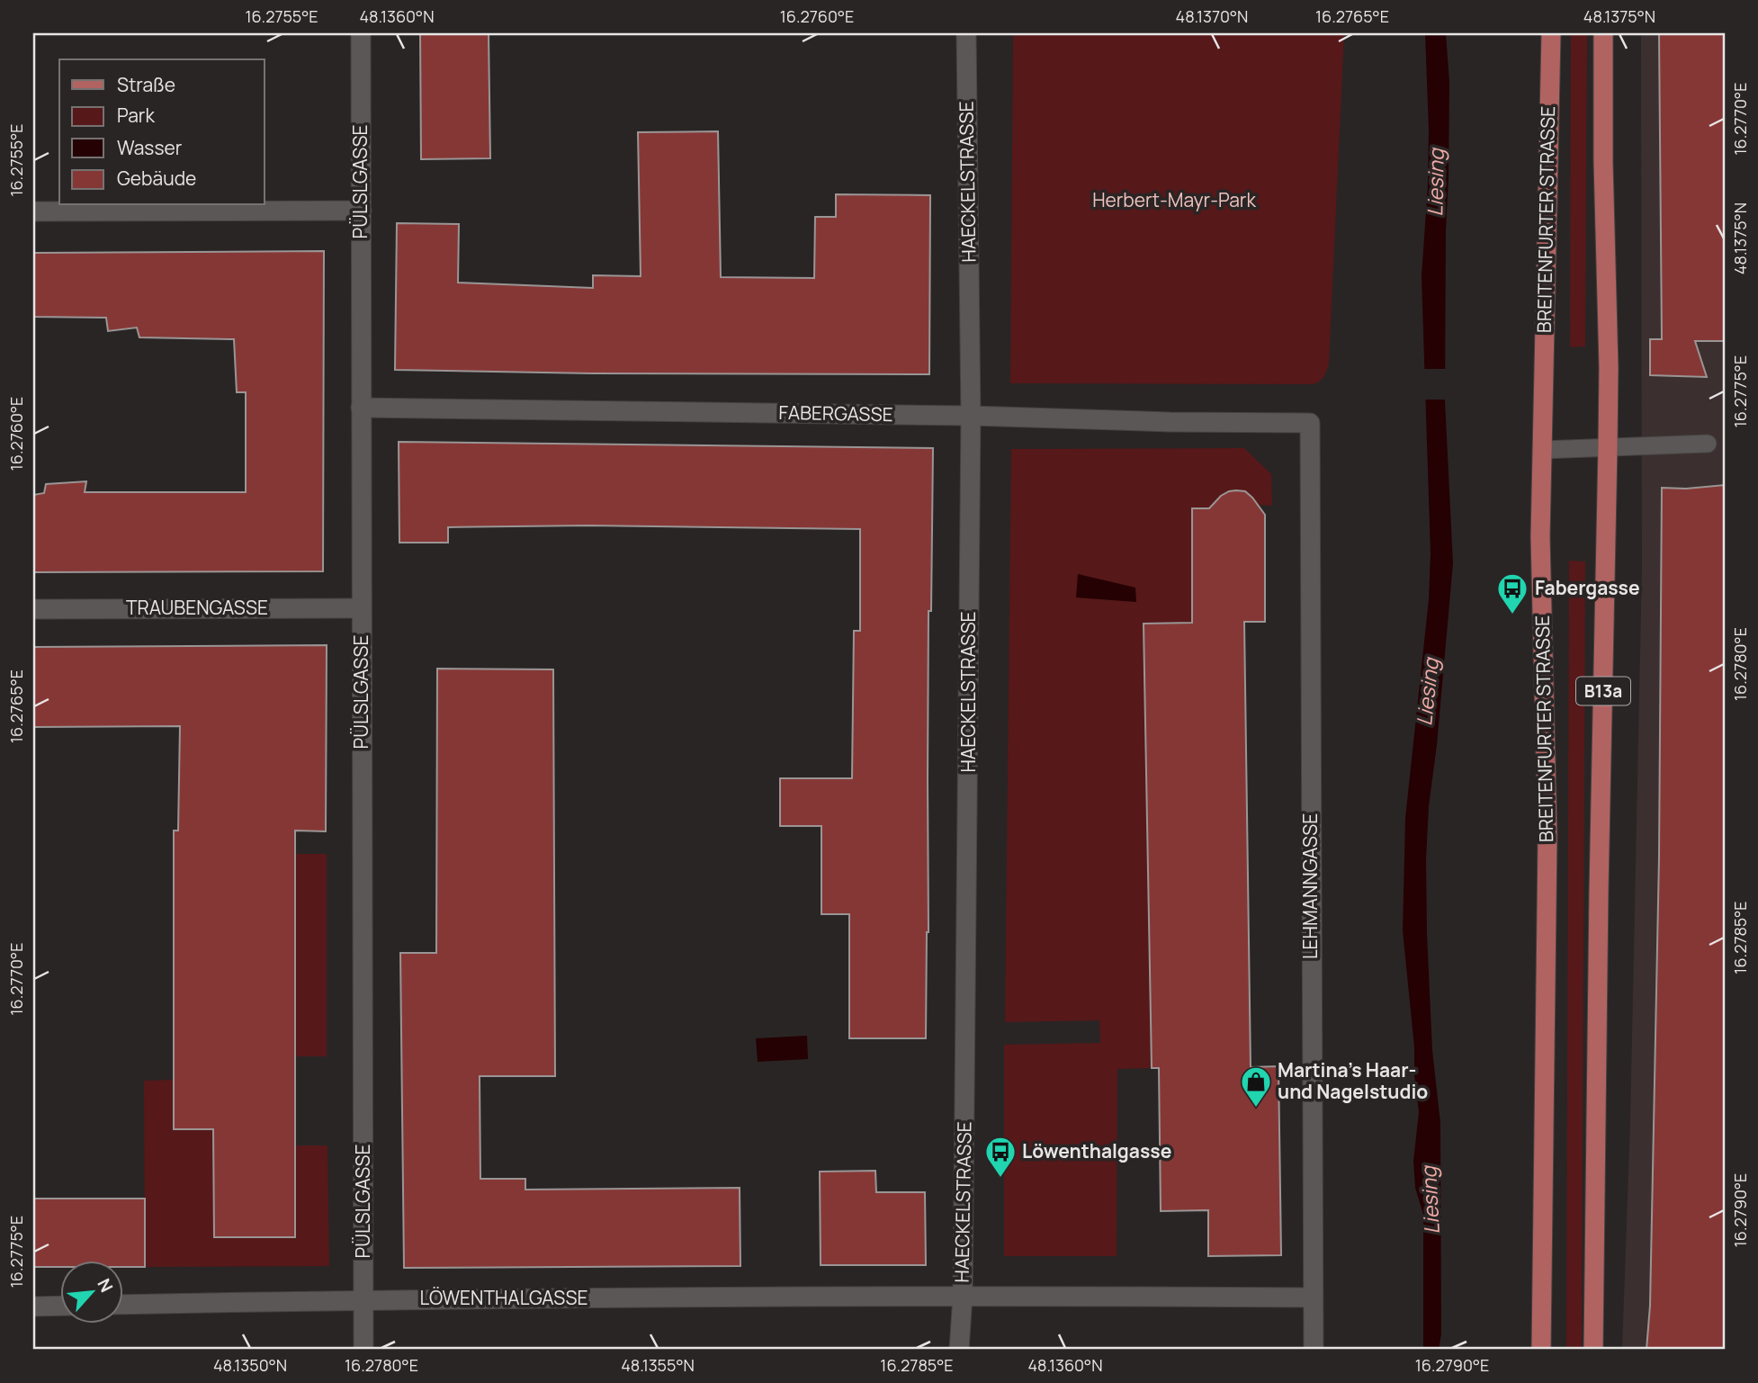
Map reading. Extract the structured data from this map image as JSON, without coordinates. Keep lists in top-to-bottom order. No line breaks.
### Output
{"streets":{"main road":["BREITENFURTER STRASSE","B13a"],"street":["PÜLSLGASSE","HAECKELSTRASSE","FABERGASSE","TRAUBENGASSE","LEHMANNGASSE","LÖWENTHALGASSE"]},"crossings":[["PÜLSLGASSE","FABERGASSE"],["PÜLSLGASSE","TRAUBENGASSE"],["PÜLSLGASSE","LÖWENTHALGASSE"],["HAECKELSTRASSE","FABERGASSE"],["HAECKELSTRASSE","LÖWENTHALGASSE"],["FABERGASSE","LEHMANNGASSE"],["LEHMANNGASSE","LÖWENTHALGASSE"]],"water":["Liesing"],"parks":["Herbert-Mayr-Park"],"places":{"bus stop":["Fabergasse","Löwenthalgasse"],"shop":["Martina's Haar- und Nagelstudio"]},"legend":["Straße","Park","Wasser","Gebäude"],"north":"top right","coordinates":["16.2755°E","48.1360°N","16.2760°E","48.1370°N","16.2765°E","48.1375°N","16.2770°E","16.2775°E","16.2780°E","16.2785°E","16.2790°E","48.1350°N","48.1355°N"]}
